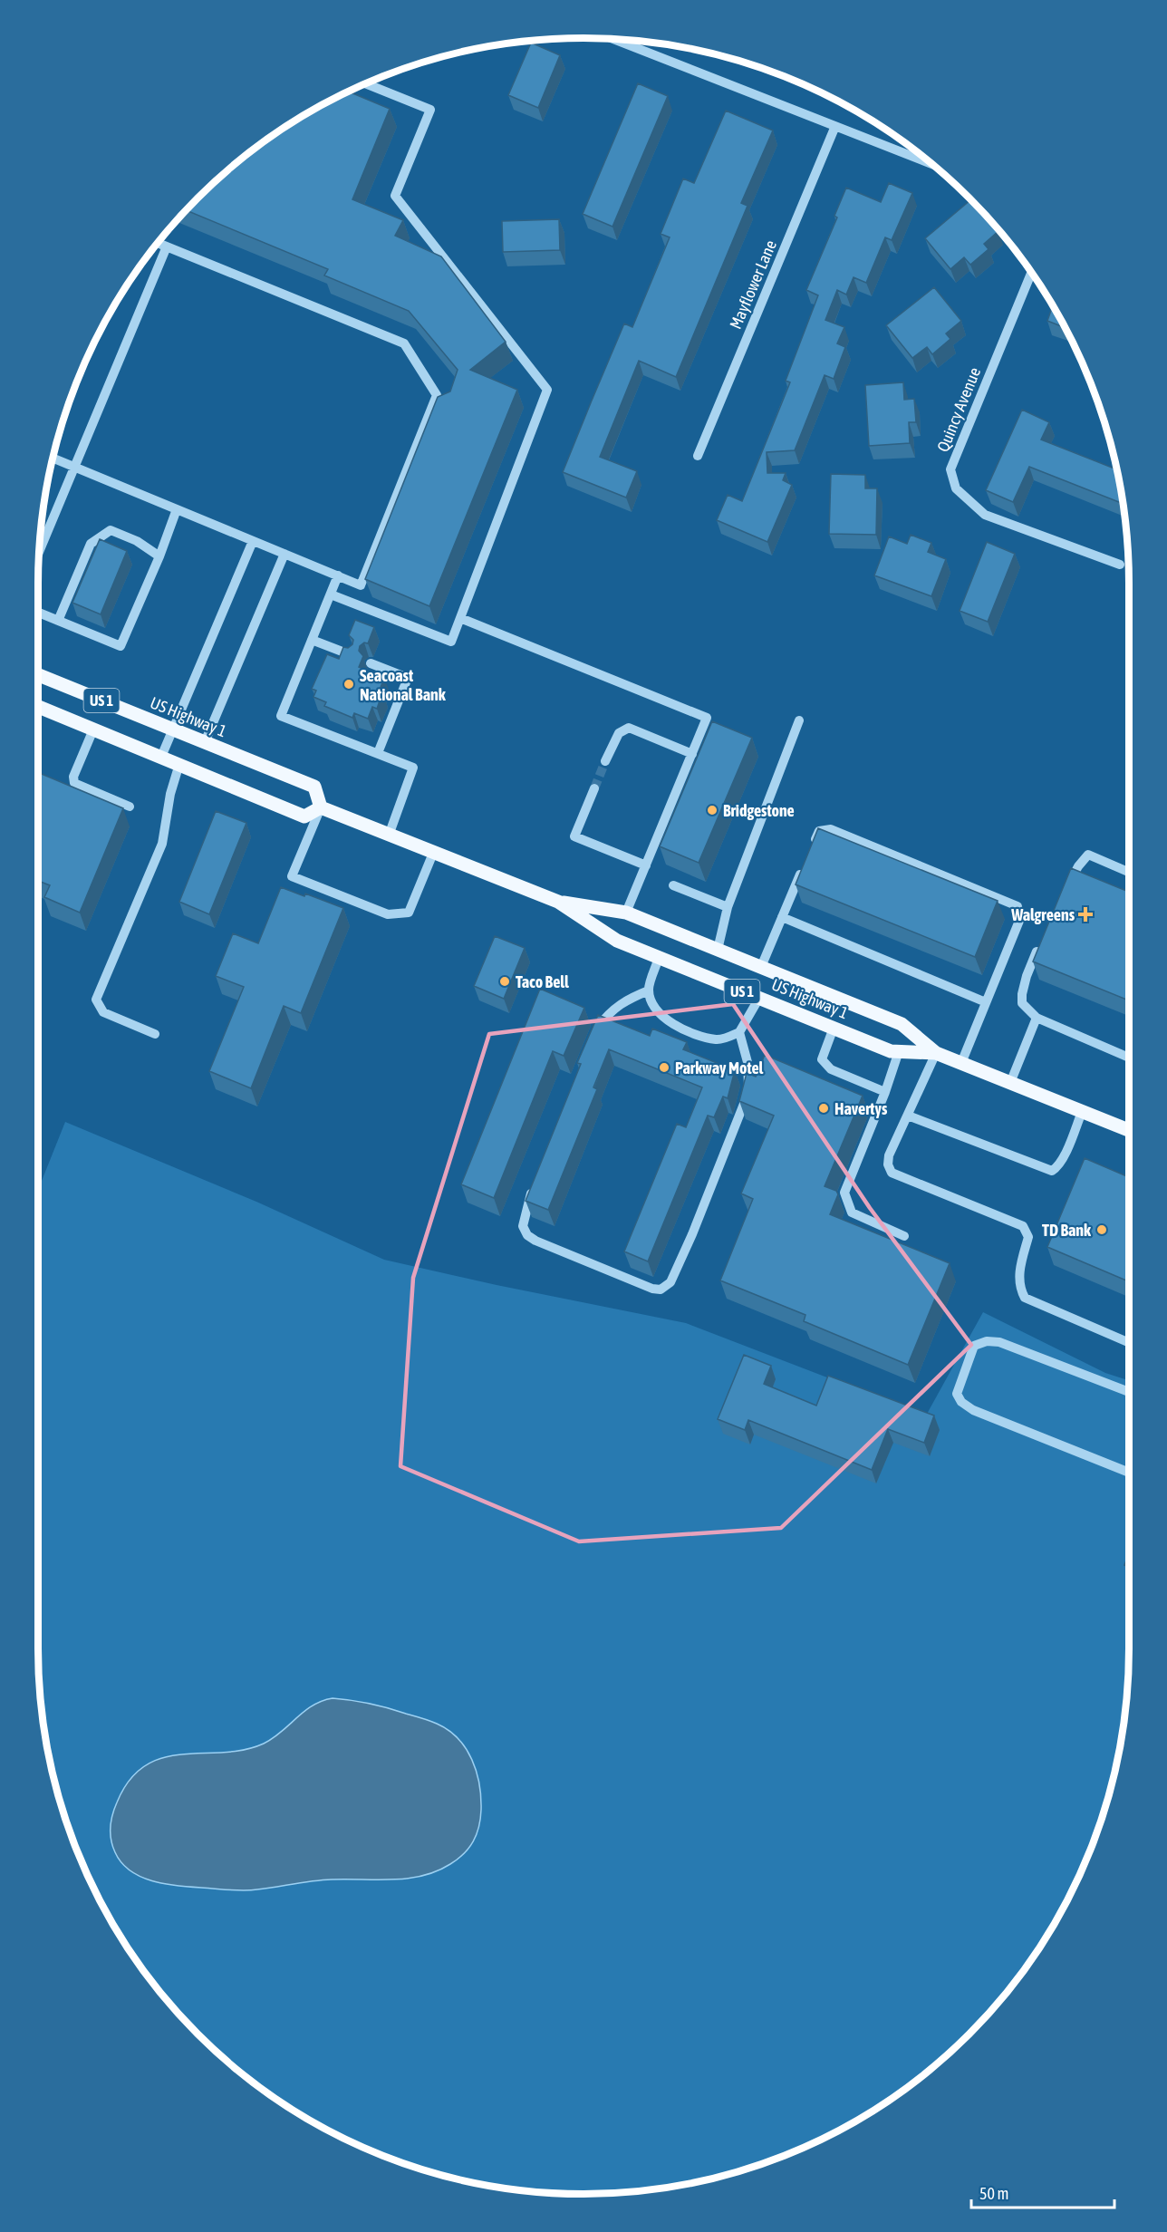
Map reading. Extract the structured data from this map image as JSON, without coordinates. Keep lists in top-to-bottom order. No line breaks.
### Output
{"streets":{"main road":["US 1","US Highway 1"],"street":["Mayflower Lane","Quincy Avenue"]},"crossings":[["US 1","US Highway 1"]],"places":{"other":["Seacoast National Bank","Bridgestone","Taco Bell","Parkway Motel","Havertys","TD Bank"],"health":["Walgreens"]},"scale_bar":"50 m"}
